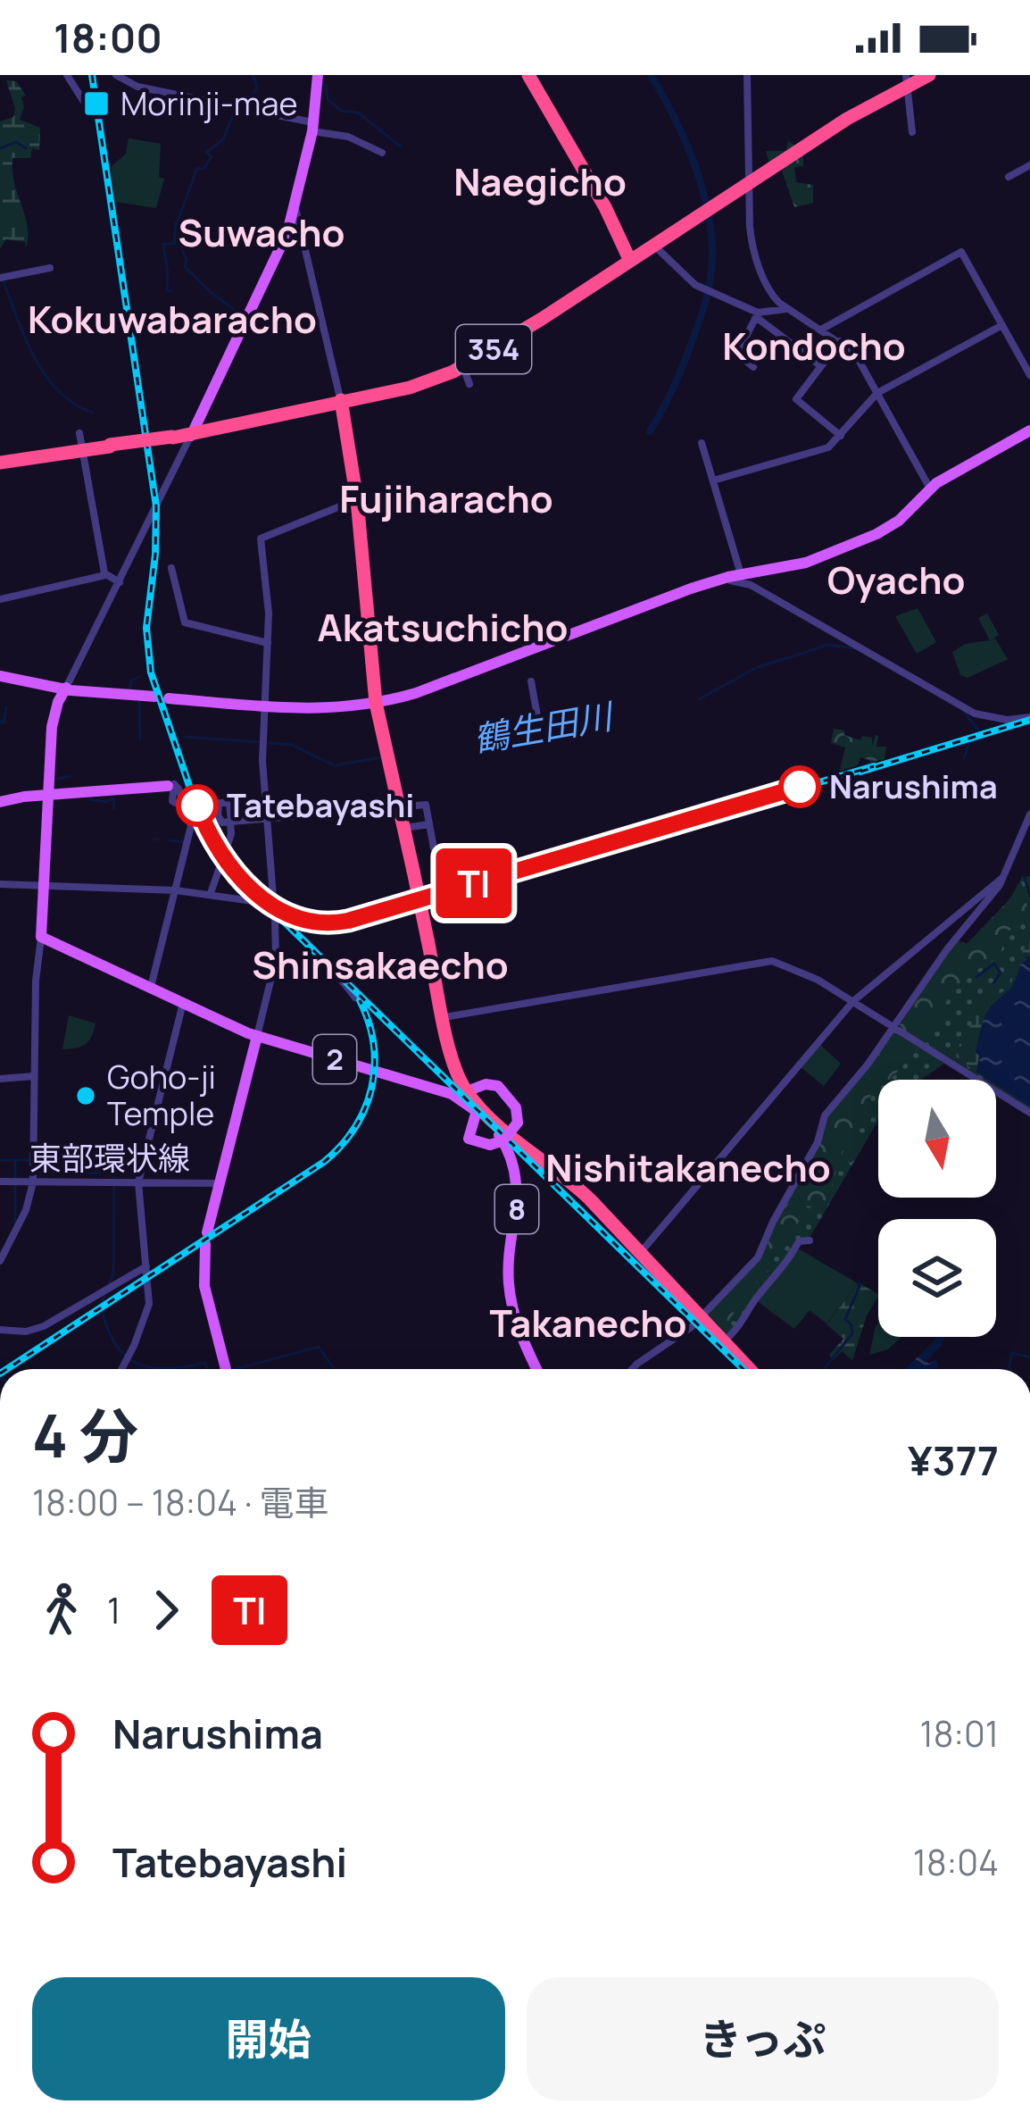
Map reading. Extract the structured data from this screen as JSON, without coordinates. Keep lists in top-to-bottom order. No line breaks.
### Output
{"streets":{"highway":["354"],"main road":["2","8"],"street":["東部環状線"]},"crossings":[["2","8"]],"districts":["Naegicho","Suwacho","Kokuwabaracho","Kondocho","Fujiharacho","Oyacho","Akatsuchicho","Shinsakaecho","Nishitakanecho","Takanecho"],"water":["鶴生田川"],"places":{"transit":["Morinji-mae"],"other":["Narushima","Tatebayashi","Goho-ji Temple"]},"north":"bottom","page":{"status":"18:00","on_map":"TI","heading":["4 分","18:00 – 18:04 · 電車","¥377"],"legs":["1","TI"],"list":[{"name":"Narushima","value":"18:01"},{"name":"Tatebayashi","value":"18:04"}],"buttons":["開始","きっぷ"]}}
